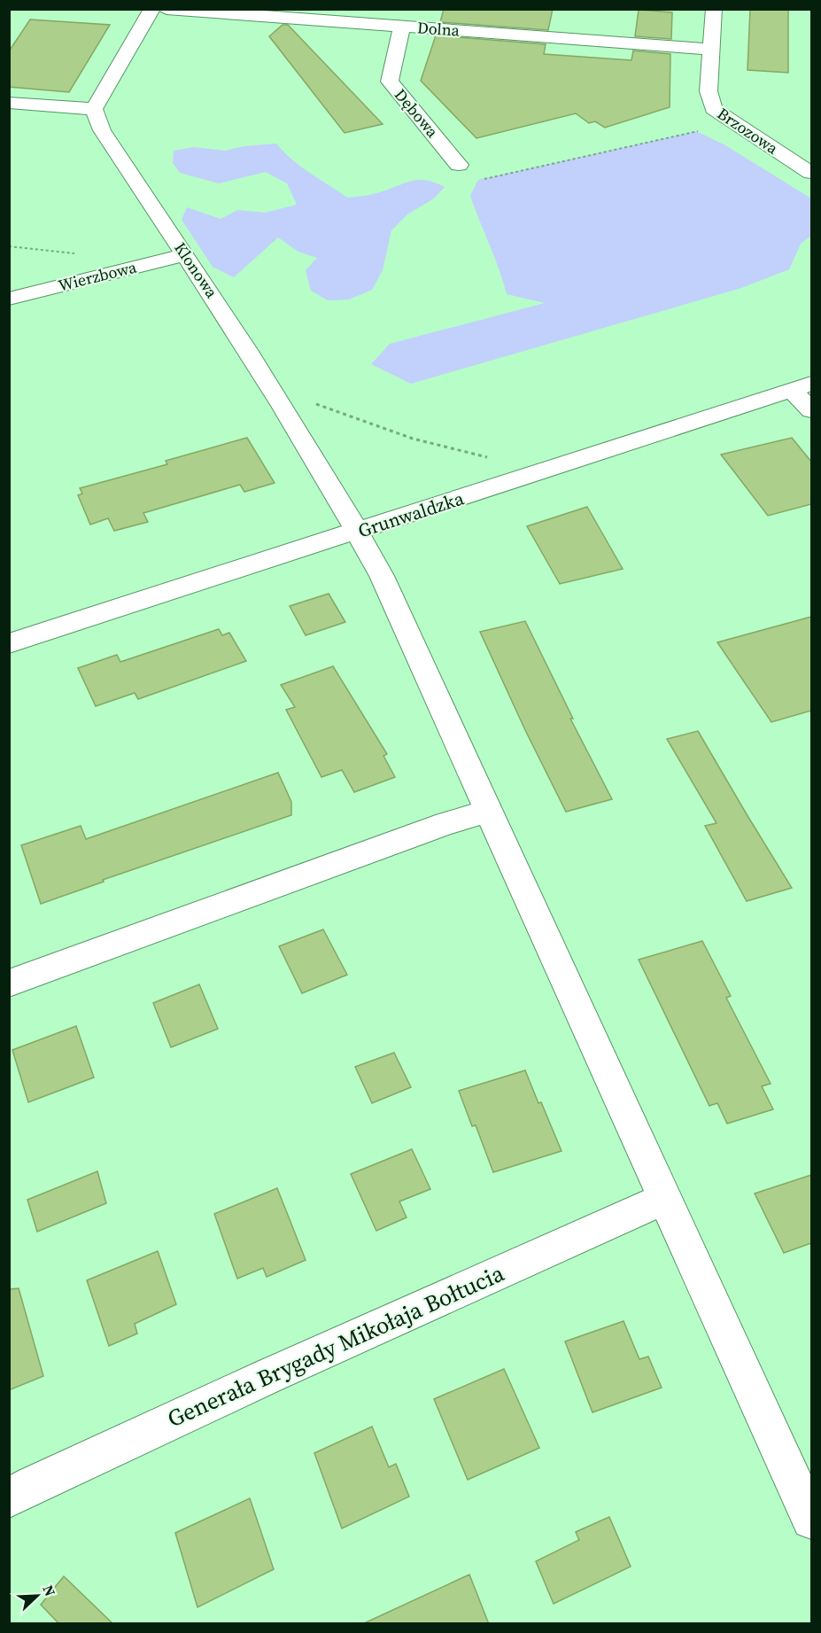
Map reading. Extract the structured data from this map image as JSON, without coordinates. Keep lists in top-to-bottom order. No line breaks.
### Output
{"streets":{"street":["Dolna","Dębowa","Brzozowa","Klonowa","Wierzbowa","Grunwaldzka","Generała Brygady Mikołaja Bołtucia"]},"crossings":[["Dolna","Dębowa"],["Dolna","Brzozowa"],["Klonowa","Wierzbowa"],["Klonowa","Grunwaldzka"],["Klonowa","Generała Brygady Mikołaja Bołtucia"]],"north":"top right"}
